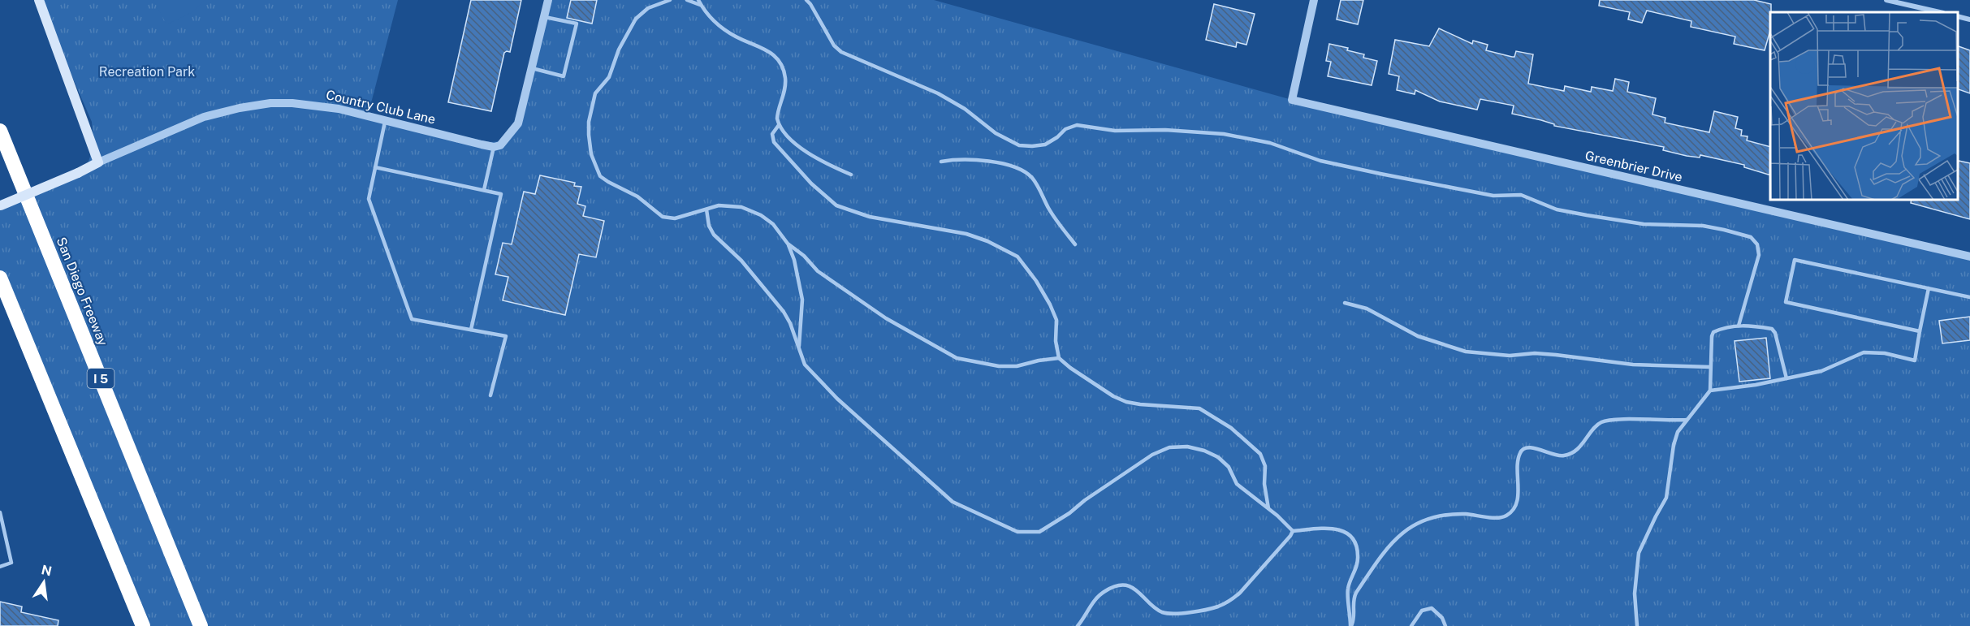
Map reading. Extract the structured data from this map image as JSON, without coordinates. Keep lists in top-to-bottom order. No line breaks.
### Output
{"streets":{"highway":["San Diego Freeway","I 5"],"main road":["Country Club Lane"],"street":["Greenbrier Drive"]},"parks":["Recreation Park"],"north":"top"}
